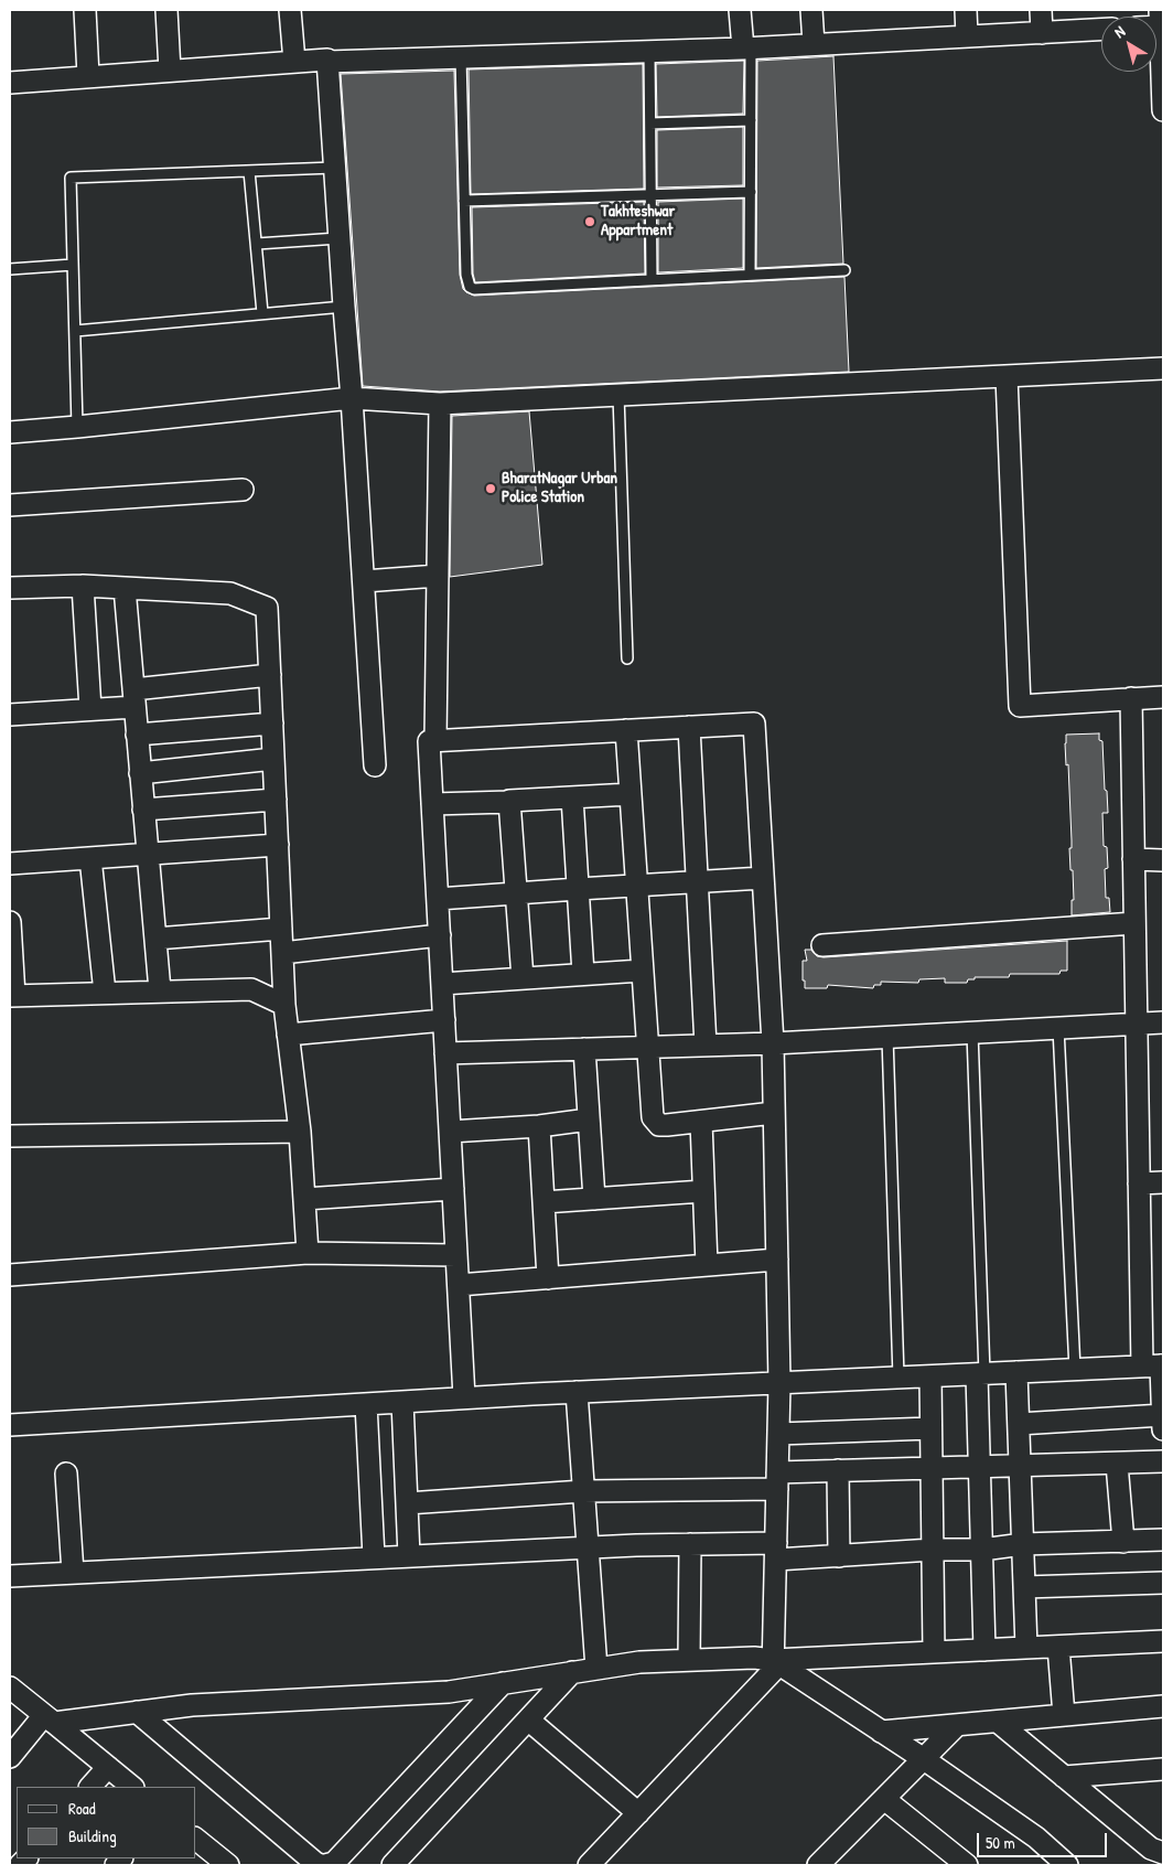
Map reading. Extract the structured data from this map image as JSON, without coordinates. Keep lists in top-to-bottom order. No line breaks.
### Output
{"places":["Takhteshwar Appartment","BharatNagar Urban Police Station"],"legend":["Road","Building"],"scale_bar":"50 m","north":"top left"}
